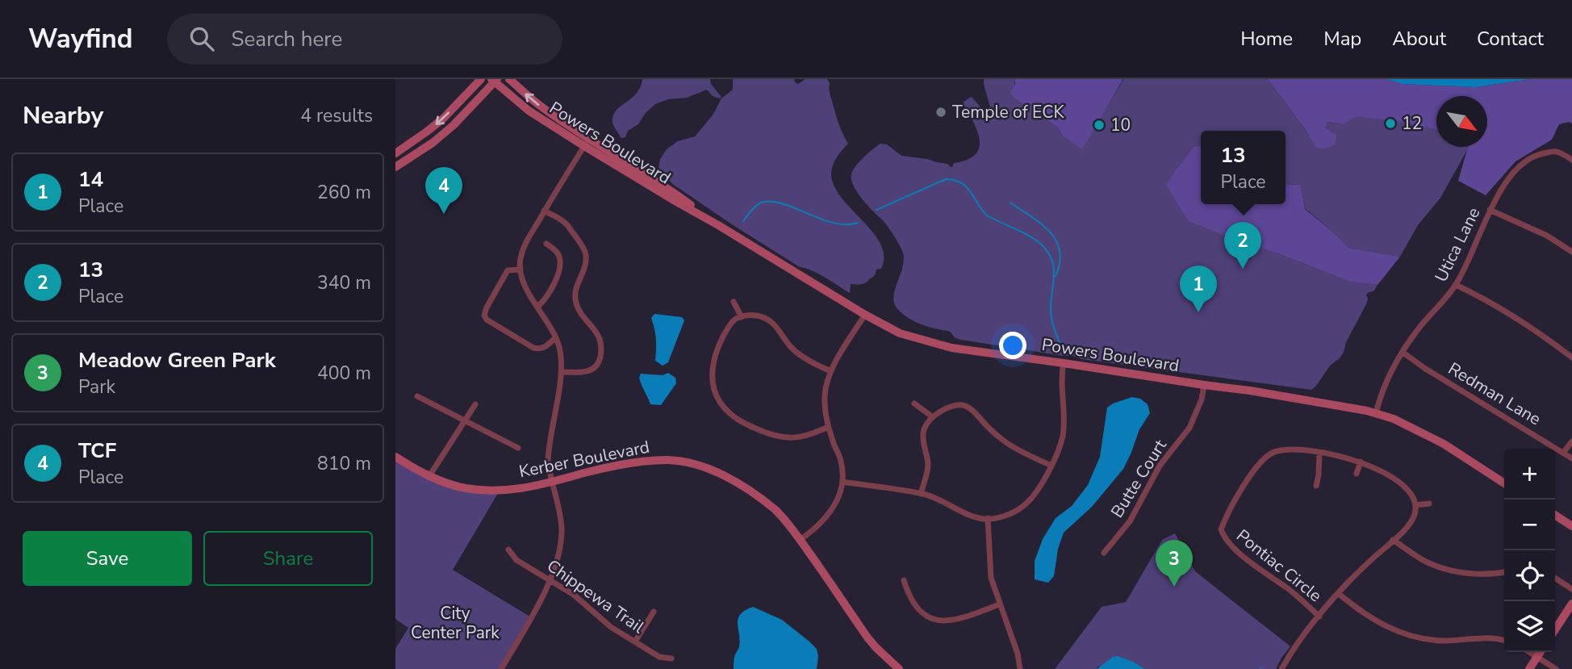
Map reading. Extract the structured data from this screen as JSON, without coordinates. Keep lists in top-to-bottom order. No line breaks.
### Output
{"streets":{"main road":["Powers Boulevard","Kerber Boulevard"],"street":["Utica Lane","Redman Lane","Butte Court","Pontiac Circle","Chippewa Trail"]},"crossings":[["Powers Boulevard","Utica Lane"],["Powers Boulevard","Butte Court"],["Utica Lane","Redman Lane"]],"parks":["City Center Park"],"places":["Temple of ECK","12","10"],"north":"bottom right","page":{"header":"Wayfind","search":"Search here","nav":["Home","Map","About","Contact"],"heading":["Nearby","4 results"],"popup":["13","Place"],"list":[{"mark":"1","name":"14","note":"Place","value":"260 m"},{"mark":"2","name":"13","note":"Place","value":"340 m"},{"mark":"3","name":"Meadow Green Park","note":"Park","value":"400 m"},{"mark":"4","name":"TCF","note":"Place","value":"810 m"}],"pins":["4","2","1","3"],"map_buttons":["+","−"],"buttons":["Save","Share"]}}
